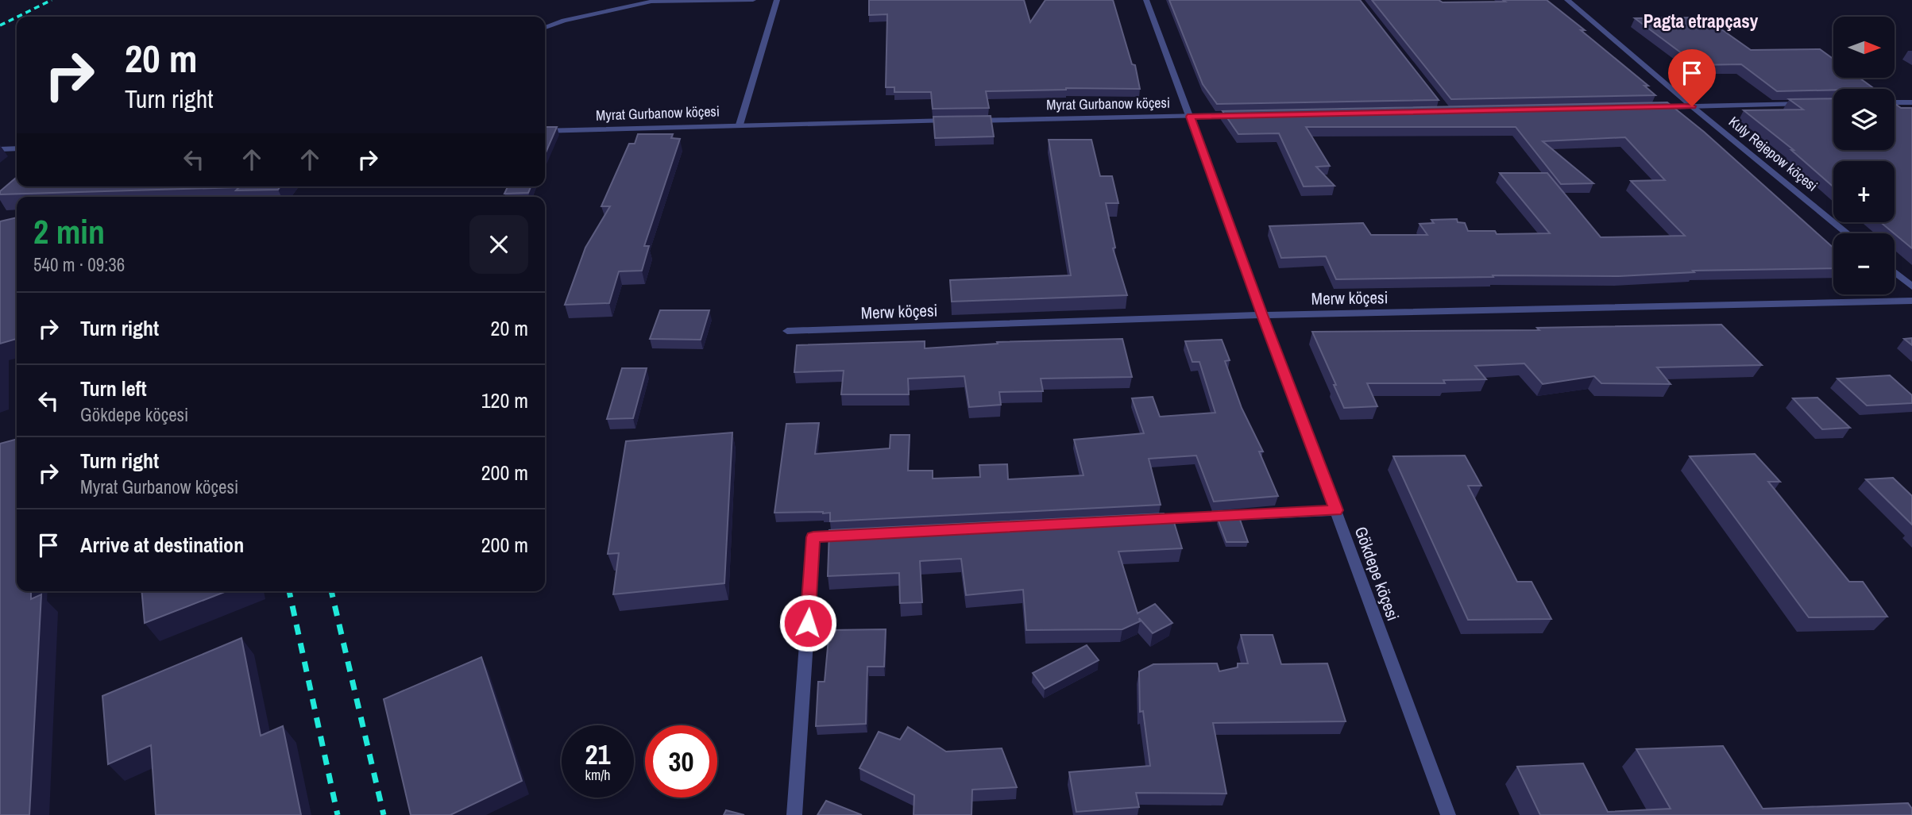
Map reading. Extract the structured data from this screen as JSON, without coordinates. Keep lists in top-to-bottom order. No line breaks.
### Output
{"streets":{"street":["Myrat Gurbanow köçesi","Kuly Rejepow köçesi","Merw köçesi","Gökdepe köçesi"]},"crossings":[["Myrat Gurbanow köçesi","Gökdepe köçesi"],["Merw köçesi","Gökdepe köçesi"]],"districts":["Pagta etrapçasy"],"north":"right","page":{"map_buttons":["+","−"],"turn":["20 m","Turn right"],"heading":["2 min","540 m · 09:36"],"list":[{"name":"Turn right","value":"20 m"},{"name":"Turn left","note":"Gökdepe köçesi","value":"120 m"},{"name":"Turn right","note":"Myrat Gurbanow köçesi","value":"200 m"},{"name":"Arrive at destination","value":"200 m"}],"speed":"21 km/h","limit":"30"}}
